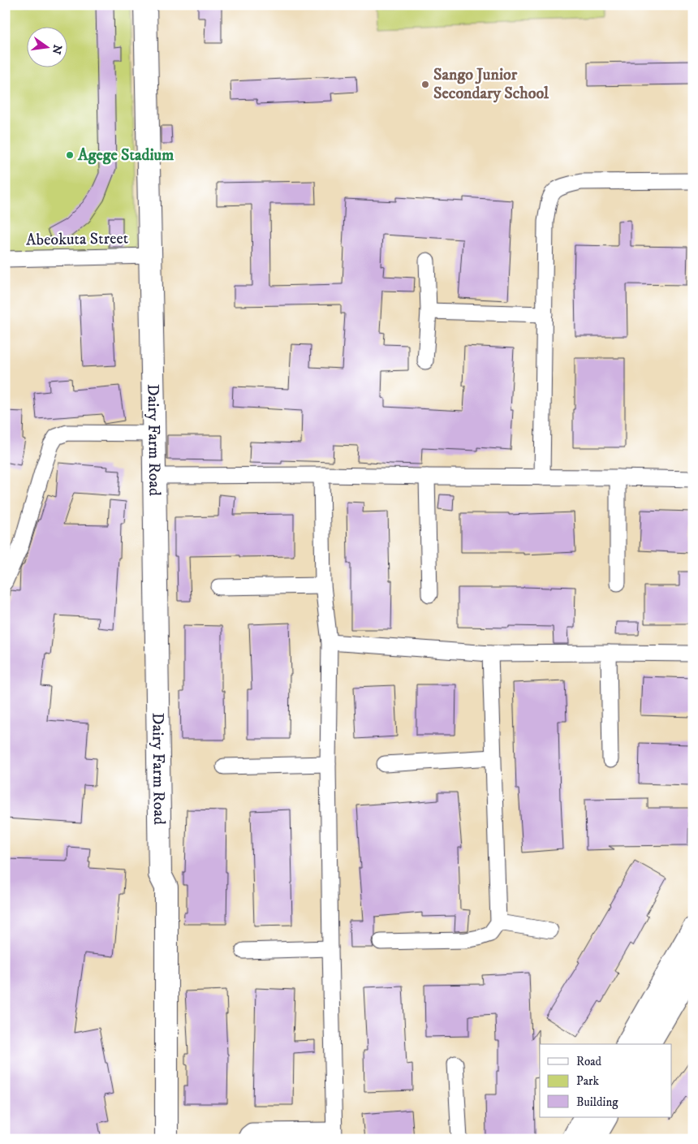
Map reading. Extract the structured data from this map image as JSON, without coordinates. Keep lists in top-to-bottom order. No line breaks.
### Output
{"streets":{"main road":["Dairy Farm Road"],"street":["Abeokuta Street"]},"crossings":[["Abeokuta Street","Dairy Farm Road"]],"places":["Sango Junior Secondary School","Agege Stadium"],"legend":["Road","Park","Building"],"north":"right"}
